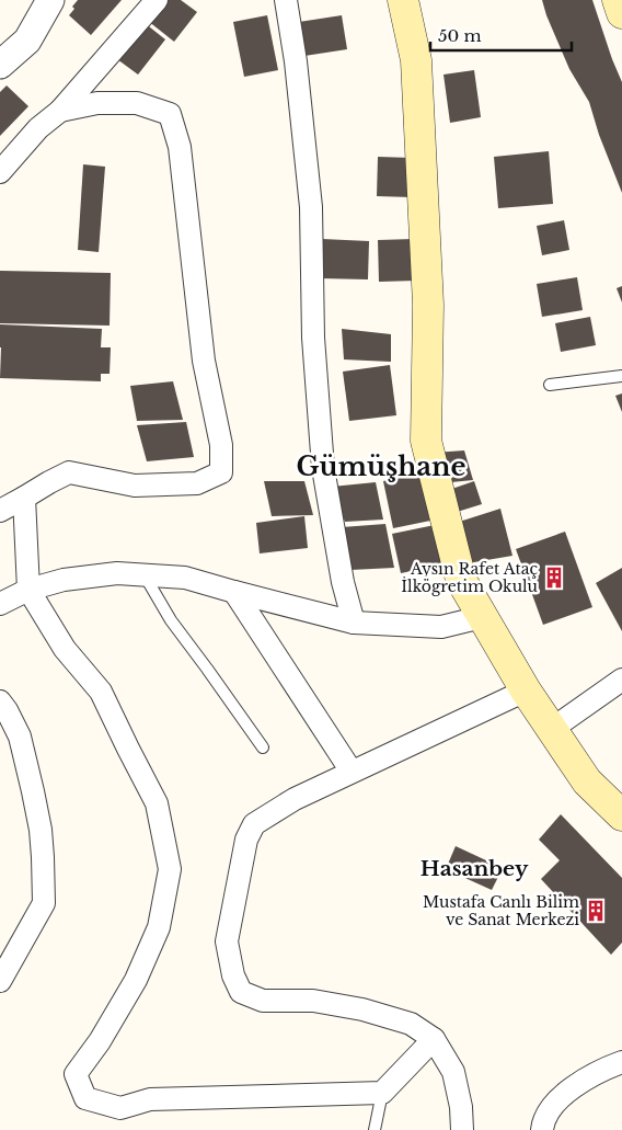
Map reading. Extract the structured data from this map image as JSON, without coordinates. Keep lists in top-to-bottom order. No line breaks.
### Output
{"districts":["Gümüşhane","Hasanbey"],"places":{"building":["Aysın Rafet Ataç İlkögretim Okulu","Mustafa Canlı Bilim ve Sanat Merkezi"]},"scale_bar":"50 m"}
